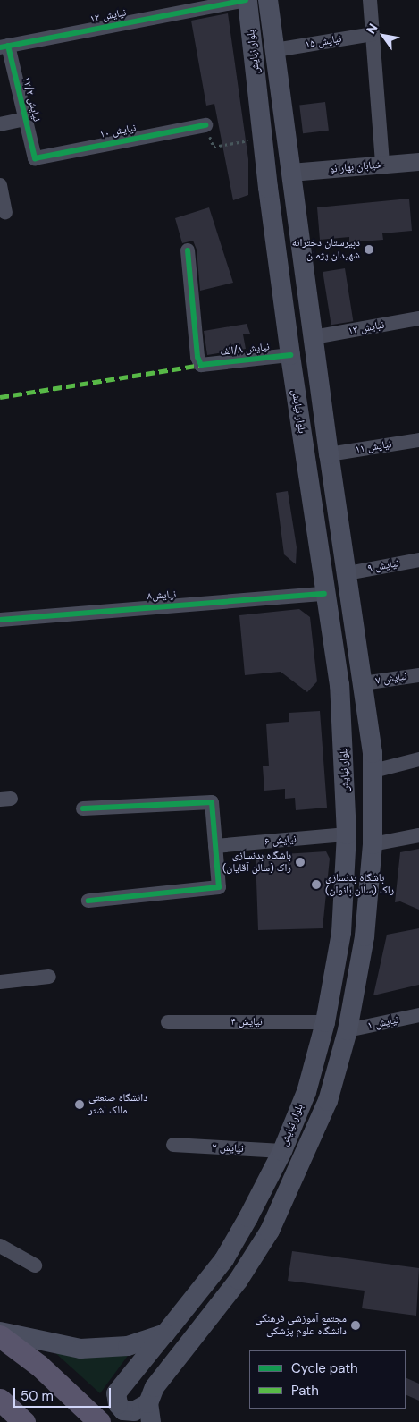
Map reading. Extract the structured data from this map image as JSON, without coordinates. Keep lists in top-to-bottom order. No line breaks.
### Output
{"streets":{"main road":["بلوار نیایش"],"street":["نیایش ۱۲","۱۵ نیایش","۱۲/۲ نیایش","نیایش ۱۰","خیابان بهار نو","نیایش ۱۳","نیایش ۸/الف","نیایش ۱۱","نیایش ۹","نیایش۸","نیایش ۷","نیایش ۶","نیایش ۴","نیایش ۱","نیایش ۲"]},"crossings":[["نیایش ۱۲","بلوار نیایش"],["نیایش ۱۲","۱۲/۲ نیایش"],["۱۵ نیایش","بلوار نیایش"],["بلوار نیایش","خیابان بهار نو"],["بلوار نیایش","نیایش ۱۳"],["بلوار نیایش","نیایش ۸/الف"],["بلوار نیایش","نیایش ۱۱"],["بلوار نیایش","نیایش ۹"],["بلوار نیایش","نیایش۸"],["بلوار نیایش","نیایش ۷"],["بلوار نیایش","نیایش ۶"],["بلوار نیایش","نیایش ۴"],["بلوار نیایش","نیایش ۱"],["بلوار نیایش","نیایش ۲"],["۱۲/۲ نیایش","نیایش ۱۰"]],"places":["دبیرستان دخترانه شهیدان پژمان","باشگاه بدنسازی راک (سالن آقایان)","باشگاه بدنسازی راک (سالن بانوان)","دانشگاه صنعتی مالک اشتر","مجتمع آموزشی فرهنگی دانشگاه علوم پزشکی"],"legend":["Cycle path","Path"],"scale_bar":"50 m","north":"top left"}
